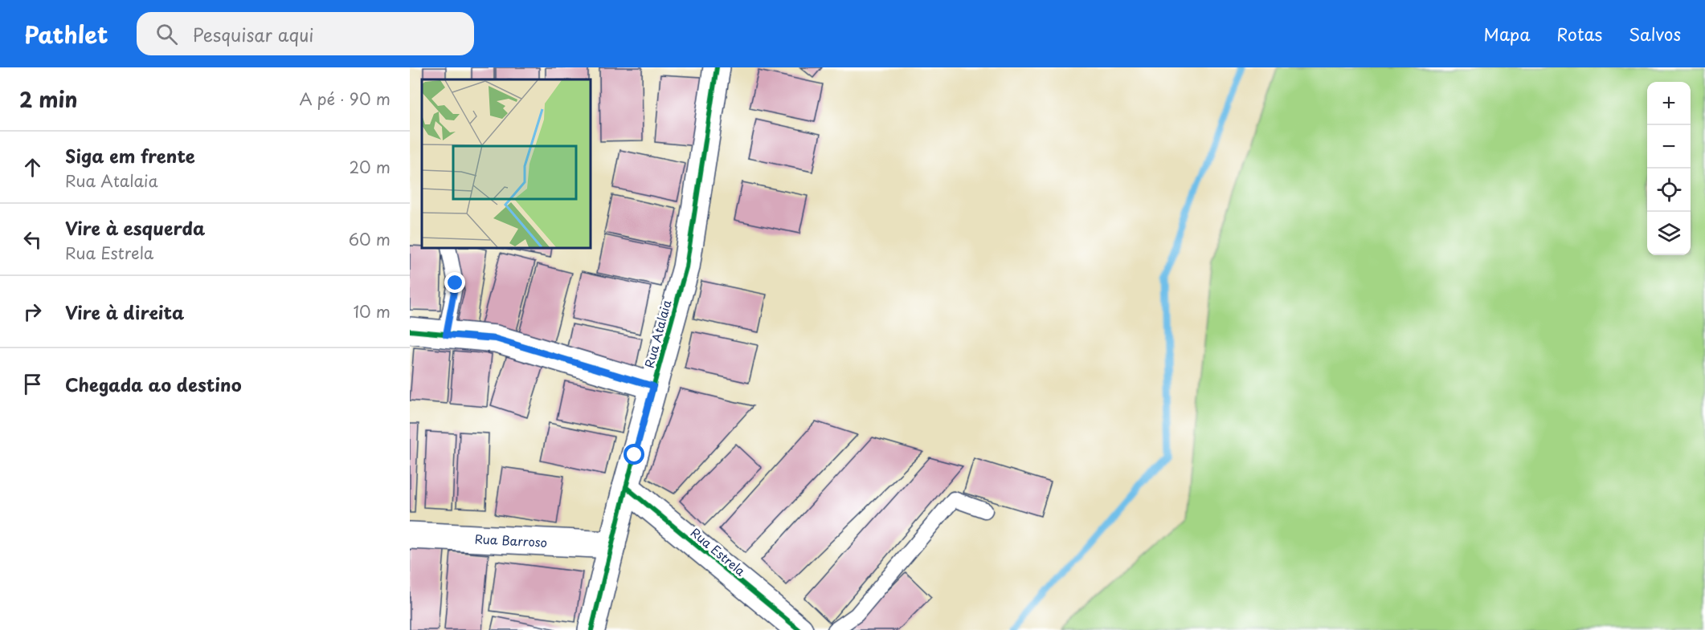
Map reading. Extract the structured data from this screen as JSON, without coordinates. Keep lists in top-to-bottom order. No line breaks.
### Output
{"streets":{"street":["Rua Atalaia","Rua Barroso","Rua Estrela"]},"crossings":[["Rua Atalaia","Rua Barroso"],["Rua Atalaia","Rua Estrela"]],"page":{"header":"Pathlet","search":"Pesquisar aqui","nav":["Mapa","Rotas","Salvos"],"heading":["2 min","A pé · 90 m"],"map_buttons":["+","−"],"list":[["Siga em frente","Rua Atalaia","20 m"],["Vire à esquerda","Rua Estrela","60 m"],["Vire à direita","10 m"],"Chegada ao destino"]}}
